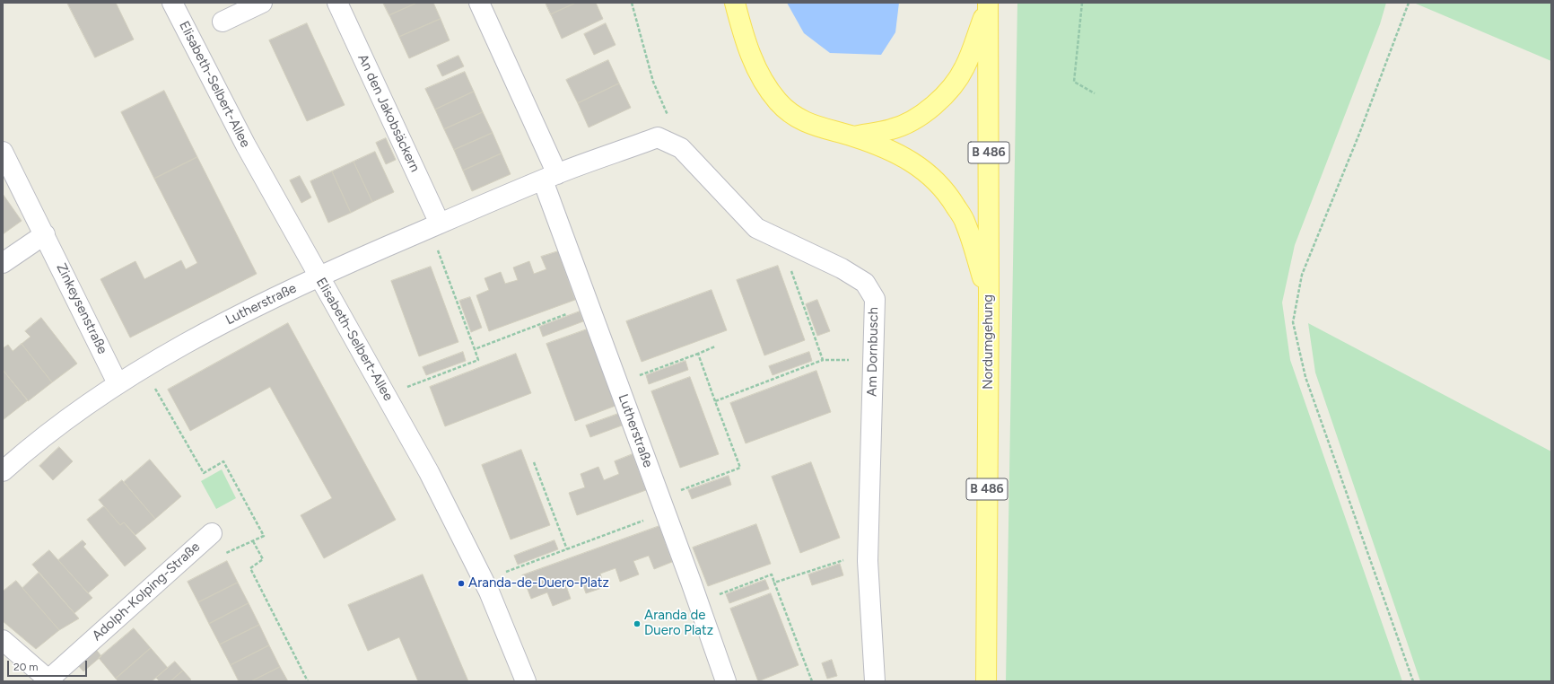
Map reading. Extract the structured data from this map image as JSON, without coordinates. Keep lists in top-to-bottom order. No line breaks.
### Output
{"streets":{"main road":["B 486","Nordumgehung"],"street":["Elisabeth-Selbert-Allee","An den Jakobsäckern","Lutherstraße","Zinkeysenstraße","Am Dornbusch","Adolph-Kolping-Straße"]},"crossings":[["Elisabeth-Selbert-Allee","Lutherstraße"],["An den Jakobsäckern","Lutherstraße"],["Lutherstraße","Zinkeysenstraße"],["Lutherstraße","Am Dornbusch"]],"places":["Aranda-de-Duero-Platz","Aranda de Duero Platz"],"scale_bar":"20 m"}
